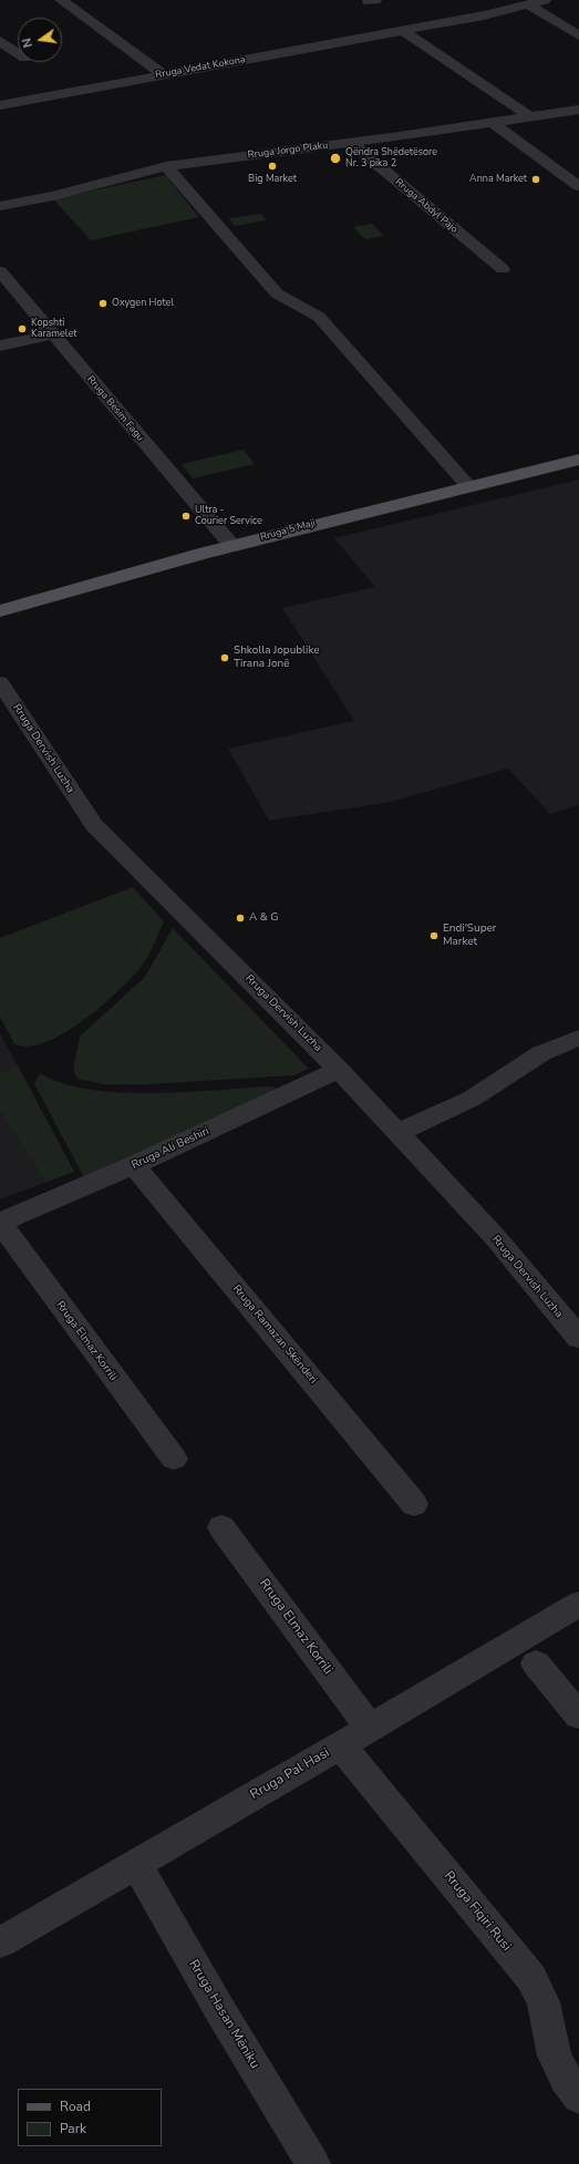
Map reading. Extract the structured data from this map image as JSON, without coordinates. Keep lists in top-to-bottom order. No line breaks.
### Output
{"streets":{"main road":["Rruga 5 Maji"],"street":["Rruga Vedat Kokona","Rruga Jorgo Plaku","Rruga Abdyl Pajo","Rruga Besim Fagu","Rruga Dervish Luzha","Rruga Ali Beshiri","Rruga Ramazan Skënderi","Rruga Elmaz Korrili","Rruga Pal Hasi","Rruga Fiqiri Rusi","Rruga Hasan Mëniku"]},"crossings":[["Rruga Jorgo Plaku","Rruga Abdyl Pajo"],["Rruga Besim Fagu","Rruga 5 Maji"],["Rruga Dervish Luzha","Rruga Ali Beshiri"],["Rruga Ali Beshiri","Rruga Ramazan Skënderi"],["Rruga Ali Beshiri","Rruga Elmaz Korrili"],["Rruga Elmaz Korrili","Rruga Pal Hasi"],["Rruga Pal Hasi","Rruga Fiqiri Rusi"],["Rruga Pal Hasi","Rruga Hasan Mëniku"]],"places":["Qëndra Shëdetësore Nr. 3 pika 2","Big Market","Anna Market","Oxygen Hotel","Kopshti Karamelet","Ultra - Courier Service","Shkolla Jopublike Tirana Jonë","A & G","Endi'Super Market"],"legend":["Road","Park"],"north":"left"}
